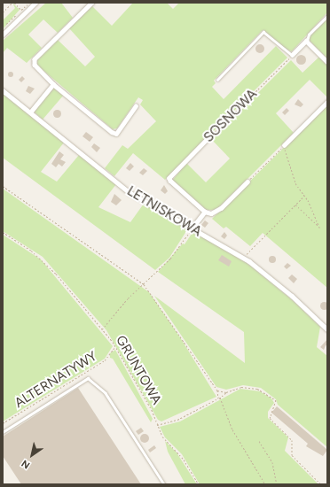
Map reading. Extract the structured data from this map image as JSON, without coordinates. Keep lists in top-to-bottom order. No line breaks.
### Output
{"streets":{"street":["SOSNOWA","LETNISKOWA"],"path":["GRUNTOWA","ALTERNATYWY"]},"crossings":[["GRUNTOWA","ALTERNATYWY"]],"north":"bottom left"}
